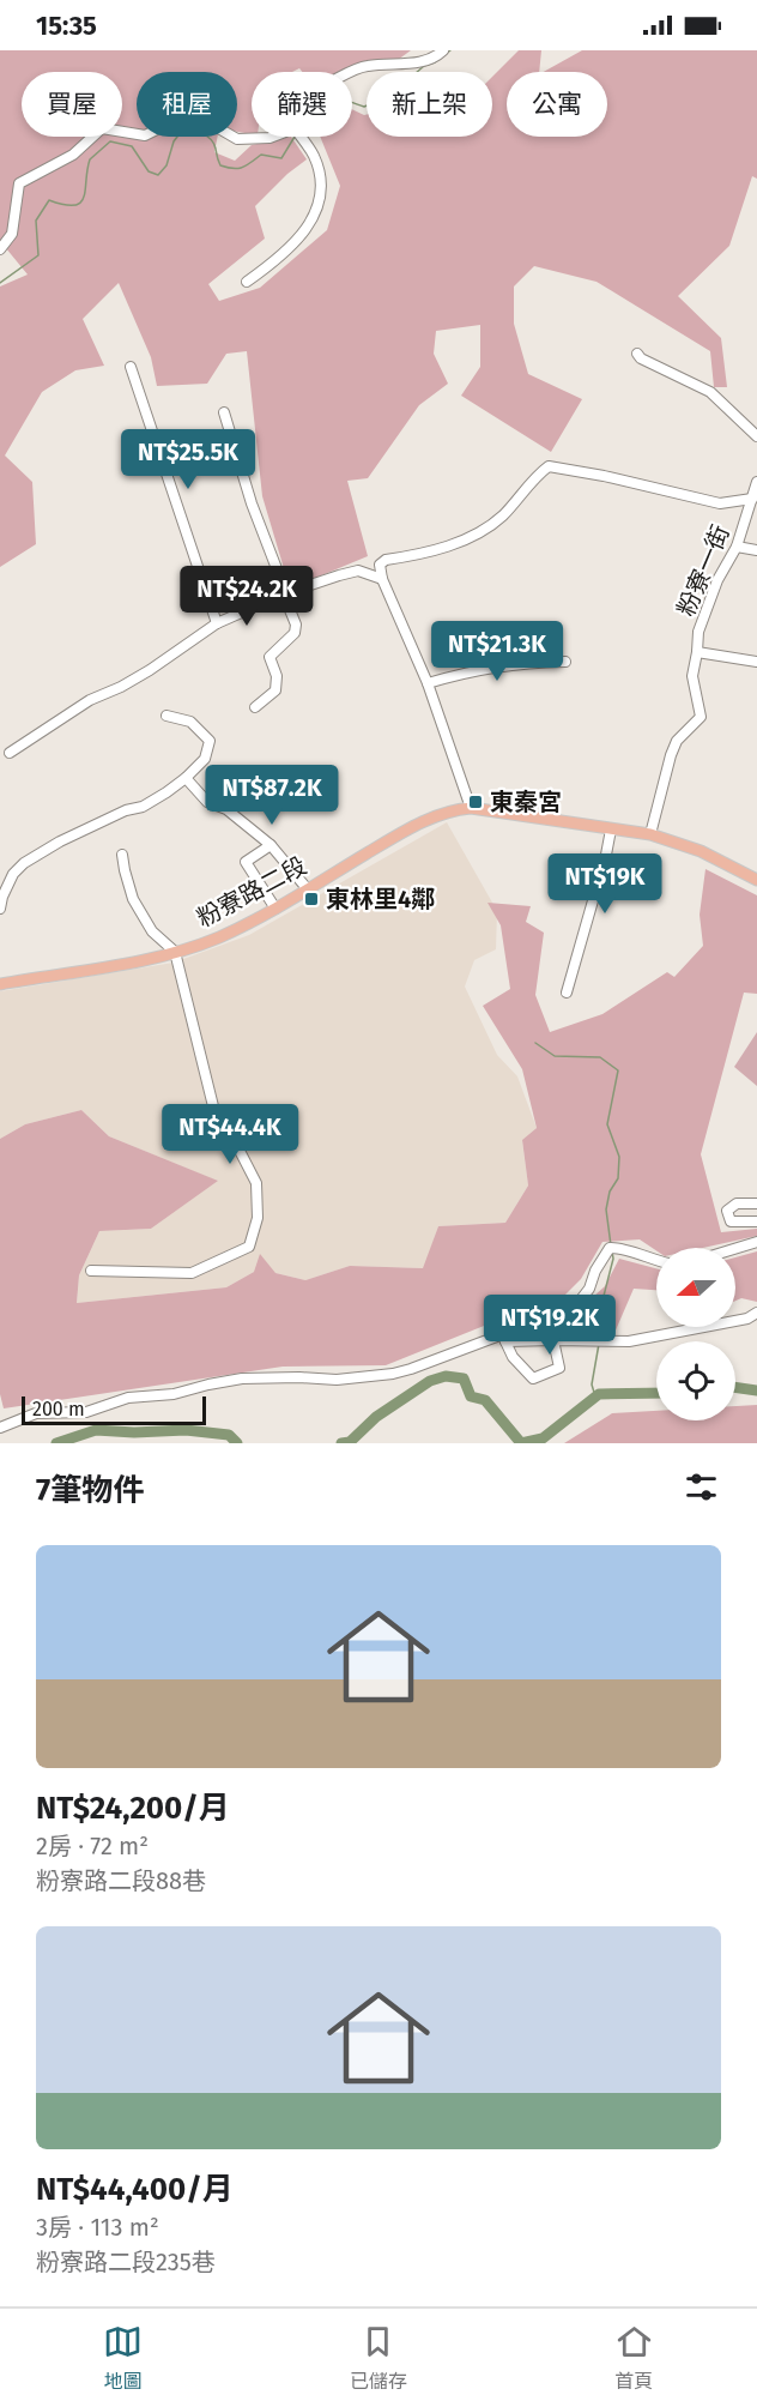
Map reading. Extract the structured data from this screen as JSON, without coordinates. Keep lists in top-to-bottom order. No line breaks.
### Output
{"streets":{"main road":["粉寮路二段"],"street":["粉寮一街"]},"crossings":[["粉寮一街","粉寮路二段"]],"places":{"transit":["東秦宮","東林里4鄰"]},"scale_bar":"200 m","north":"left","page":{"status":"15:35","chip":["買屋","租屋","篩選","新上架","公寓"],"price":["NT$25.5K","NT$24.2K","NT$21.3K","NT$87.2K","NT$19K","NT$44.4K","NT$19.2K"],"scale":"200 m","heading":"7筆物件","list":[{"name":"NT$24,200/月","note":"2房 · 72 m² · 粉寮路二段88巷"},{"name":"NT$44,400/月","note":"3房 · 113 m² · 粉寮路二段235巷"}],"tabs":["地圖","已儲存","首頁"]}}
